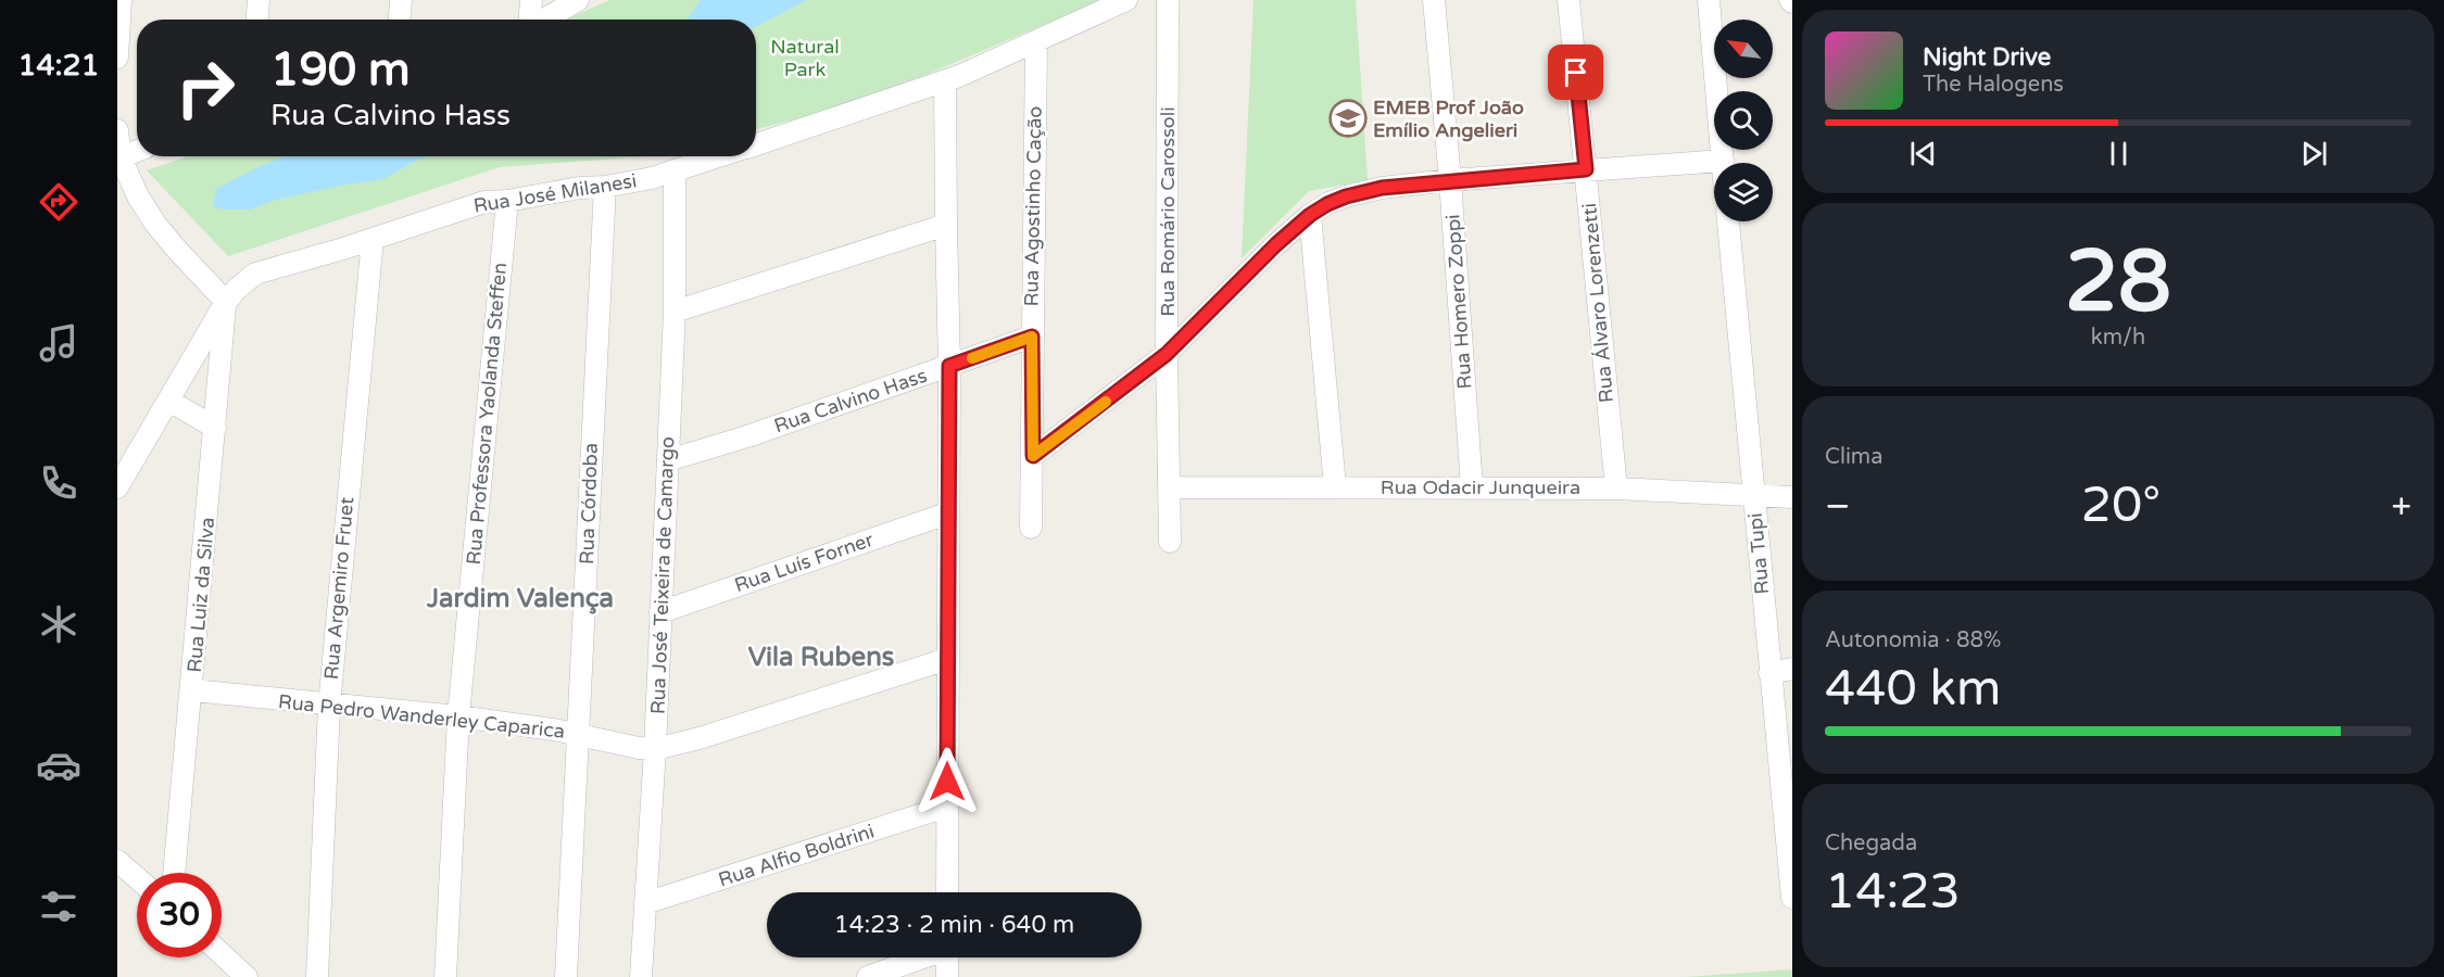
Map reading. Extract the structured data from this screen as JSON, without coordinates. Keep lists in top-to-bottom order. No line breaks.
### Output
{"streets":{"street":["Rua José Milanesi","Rua Agostinho Cação","Rua Romário Carossoli","Rua Homero Zoppi","Rua Álvaro Lorenzetti","Rua Calvino Hass","Rua Professora Yaolanda Steffen","Rua Odacir Junqueira","Rua Córdoba","Rua Tupi","Rua Luís Forner","Rua José Teixeira de Camargo","Rua Argemiro Fruet","Rua Luiz da Silva","Rua Pedro Wanderley Caparica","Rua Alfio Boldrini"]},"crossings":[["Rua José Milanesi","Rua Agostinho Cação"],["Rua José Milanesi","Rua Professora Yaolanda Steffen"],["Rua José Milanesi","Rua Córdoba"],["Rua José Milanesi","Rua José Teixeira de Camargo"],["Rua José Milanesi","Rua Argemiro Fruet"],["Rua José Milanesi","Rua Luiz da Silva"],["Rua Agostinho Cação","Rua Calvino Hass"],["Rua Romário Carossoli","Rua Odacir Junqueira"],["Rua Homero Zoppi","Rua Odacir Junqueira"],["Rua Álvaro Lorenzetti","Rua Odacir Junqueira"],["Rua Calvino Hass","Rua José Teixeira de Camargo"],["Rua Professora Yaolanda Steffen","Rua Pedro Wanderley Caparica"],["Rua Odacir Junqueira","Rua Tupi"],["Rua Córdoba","Rua Pedro Wanderley Caparica"],["Rua Luís Forner","Rua José Teixeira de Camargo"],["Rua José Teixeira de Camargo","Rua Pedro Wanderley Caparica"],["Rua José Teixeira de Camargo","Rua Alfio Boldrini"],["Rua Argemiro Fruet","Rua Pedro Wanderley Caparica"],["Rua Luiz da Silva","Rua Pedro Wanderley Caparica"]],"districts":["Jardim Valença","Vila Rubens"],"parks":["Natural Park"],"places":{"school or university":["EMEB Prof João Emílio Angelieri"]},"north":"top left","page":{"tabs":"14:21","turn":["190 m","Rua Calvino Hass"],"song":["Night Drive","The Halogens"],"tile":[["28","km/h"],"Clima",["Autonomia · 88%","440 km"],["Chegada","14:23"]],"heat":["−","20°","+"],"limit":"30","trip":"14:23 · 2 min · 640 m"}}
